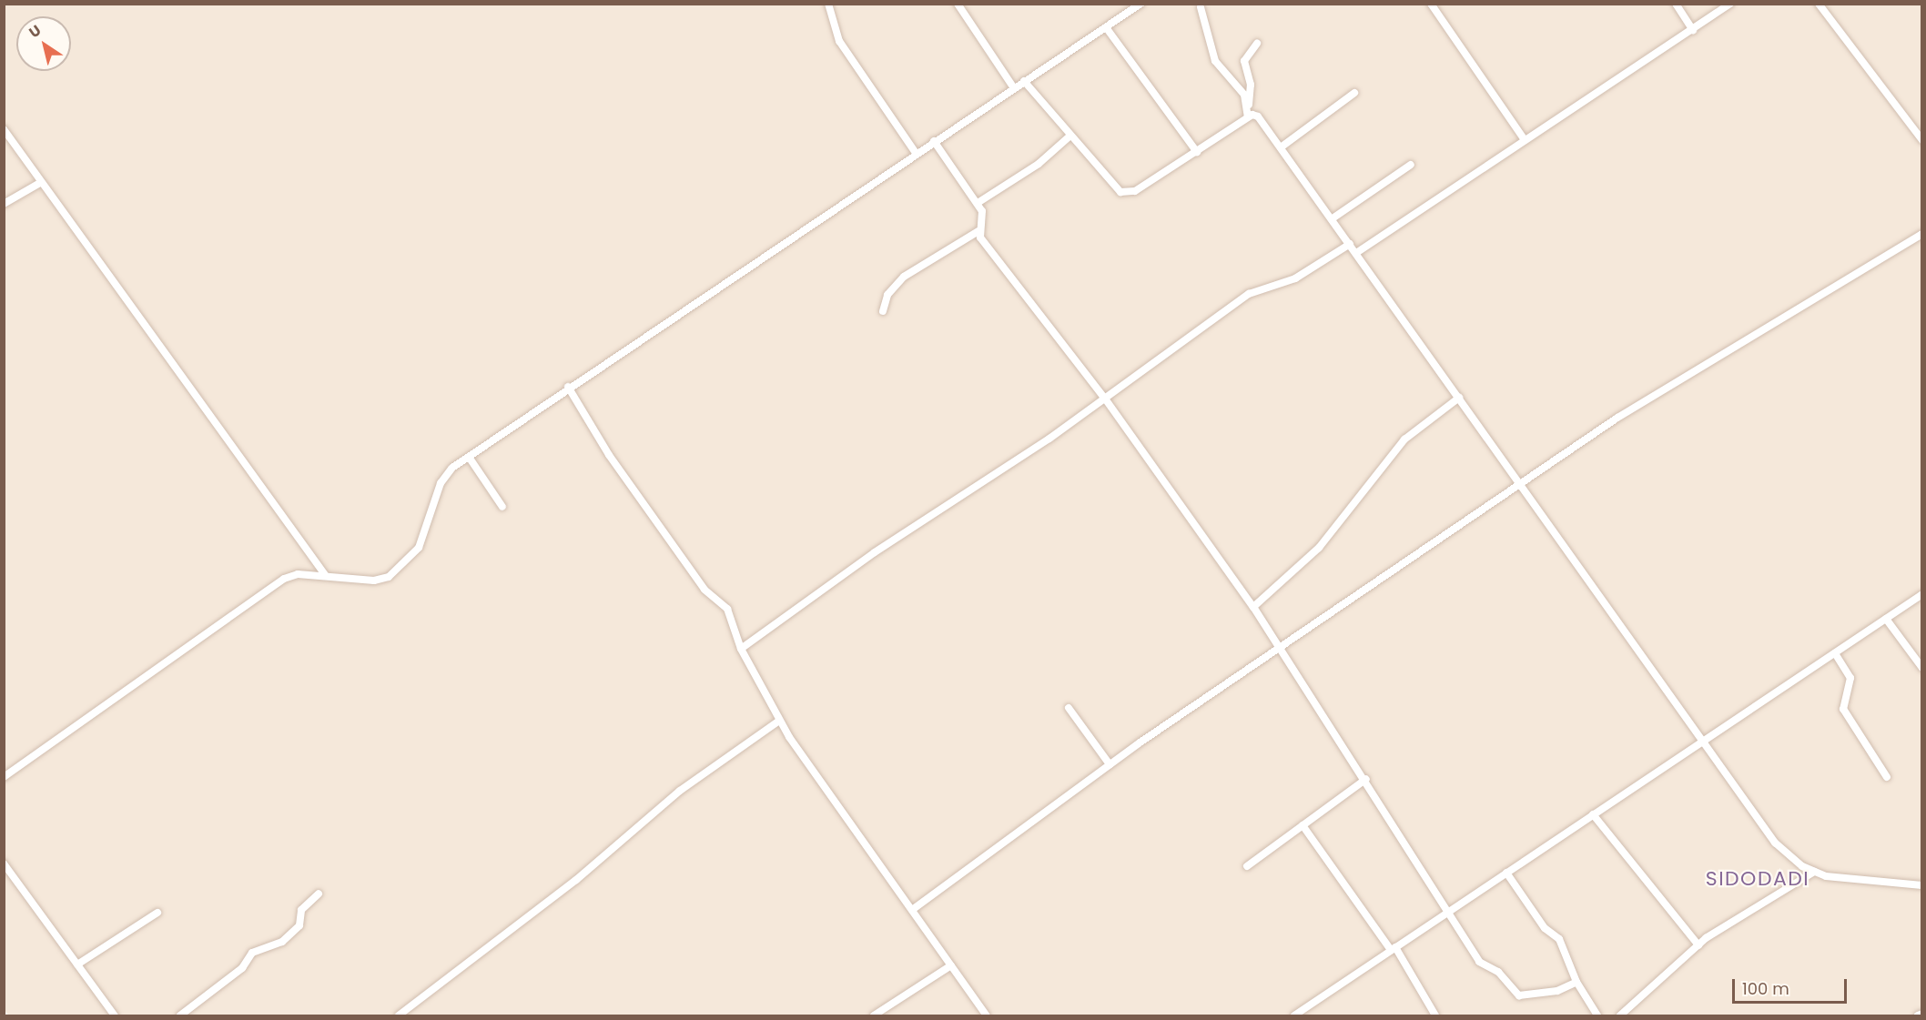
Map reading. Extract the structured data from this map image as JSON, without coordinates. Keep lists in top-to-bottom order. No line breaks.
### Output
{"districts":["SIDODADI"],"scale_bar":"100 m","north":"top left"}
